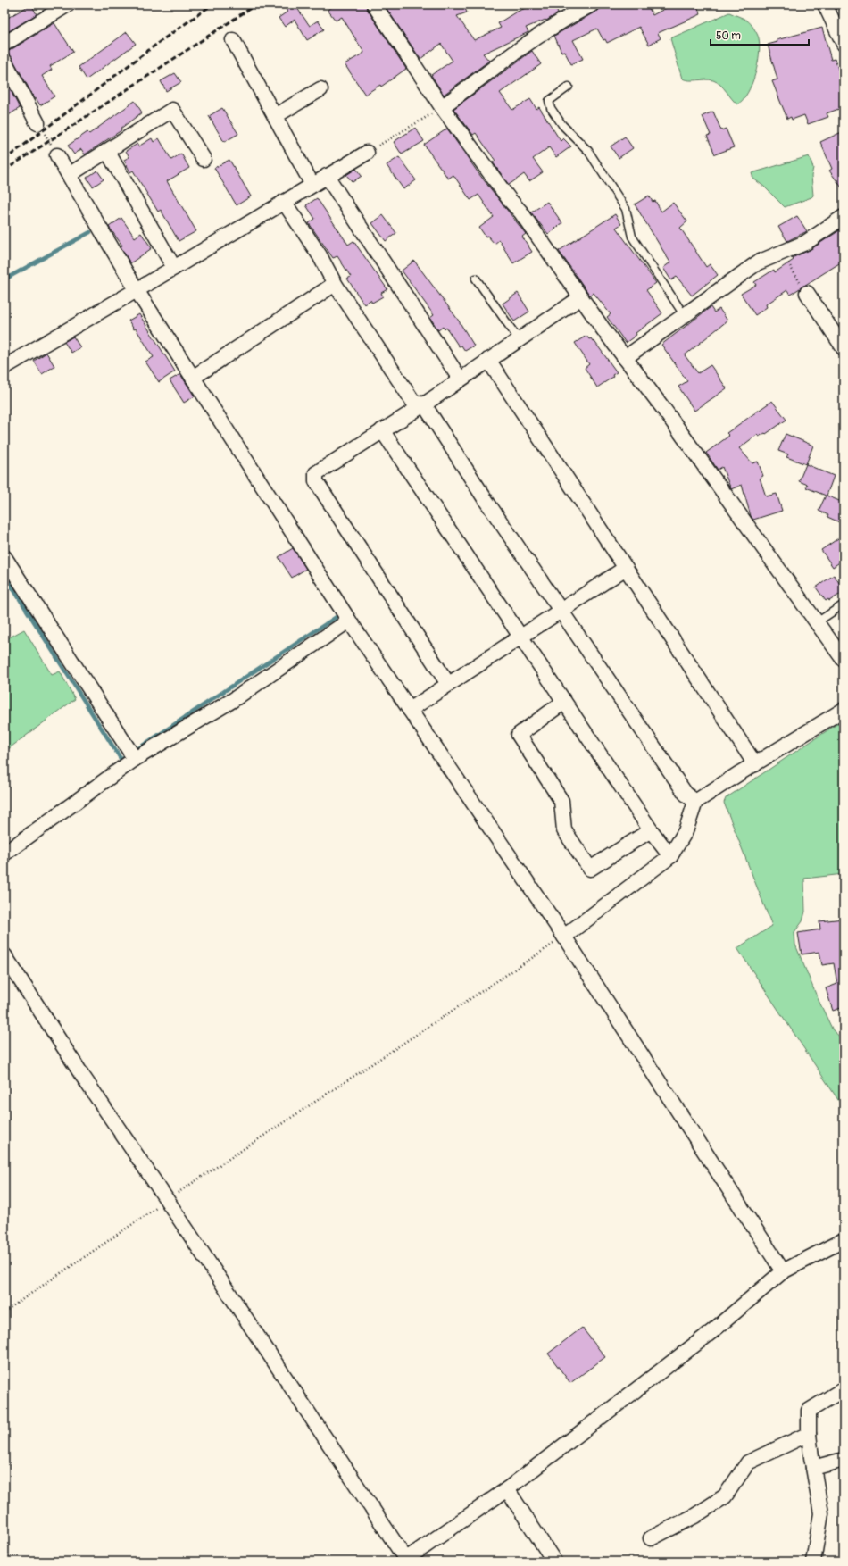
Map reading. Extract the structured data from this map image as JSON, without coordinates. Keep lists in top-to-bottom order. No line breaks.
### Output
{"scale_bar":"50 m"}
